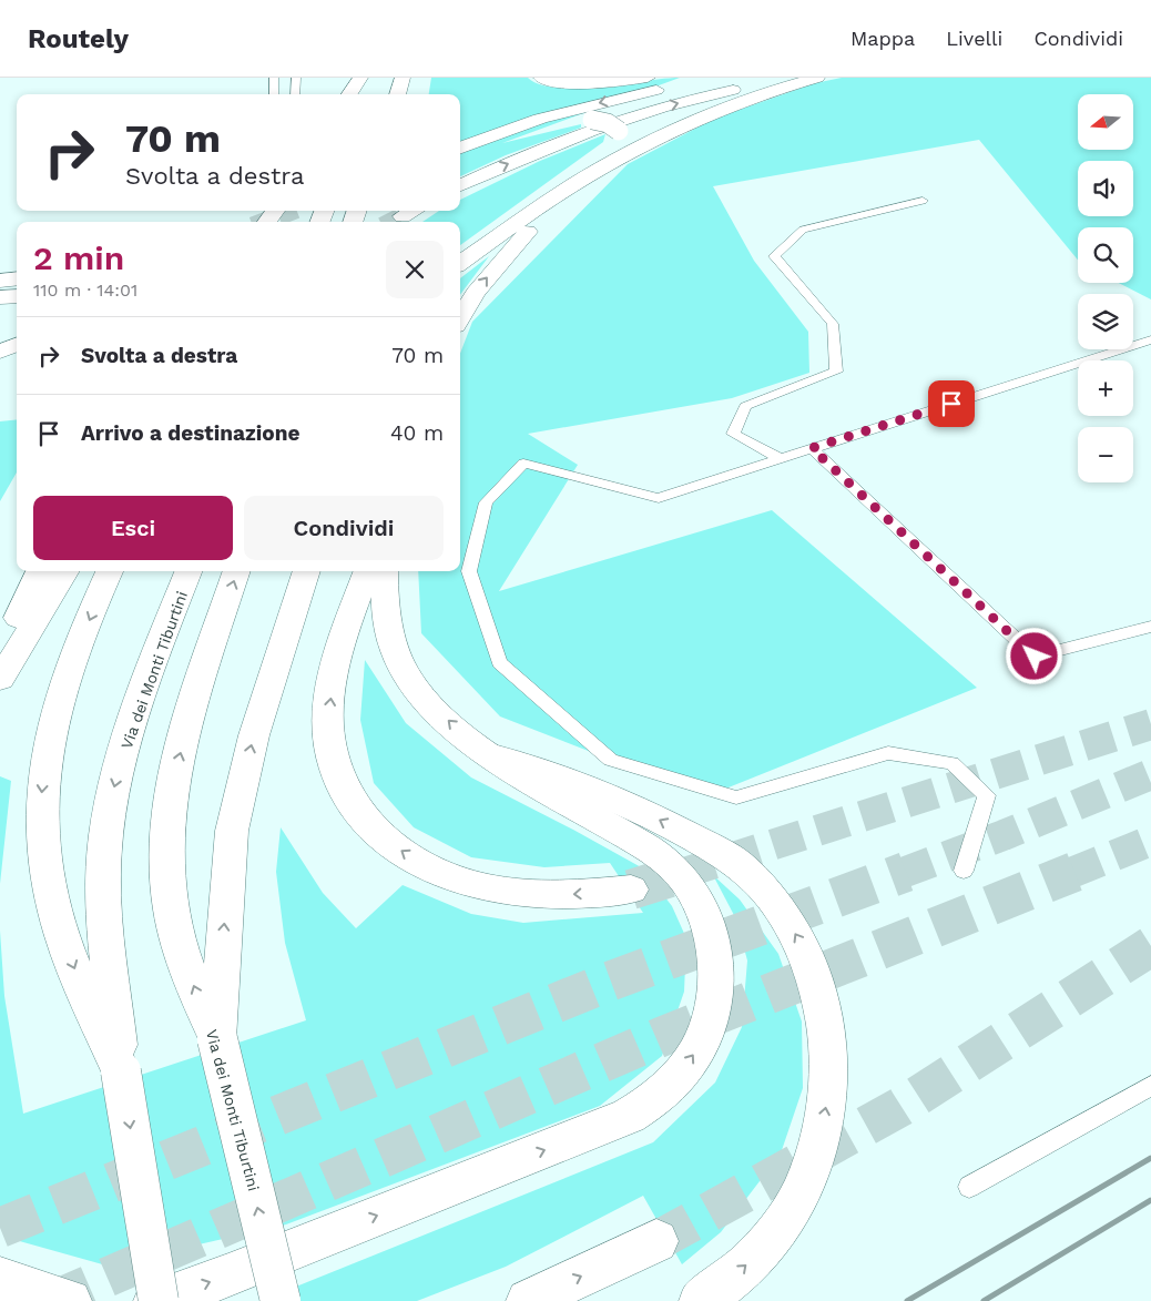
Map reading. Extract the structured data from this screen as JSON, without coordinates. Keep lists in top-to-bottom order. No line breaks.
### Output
{"streets":{"main road":["Via dei Monti Tiburtini"]},"north":"left","page":{"header":"Routely","nav":["Mappa","Livelli","Condividi"],"map_buttons":["+","−"],"turn":["70 m","Svolta a destra"],"heading":["2 min","110 m · 14:01"],"list":[{"name":"Svolta a destra","value":"70 m"},{"name":"Arrivo a destinazione","value":"40 m"}],"buttons":["Esci","Condividi"]}}
